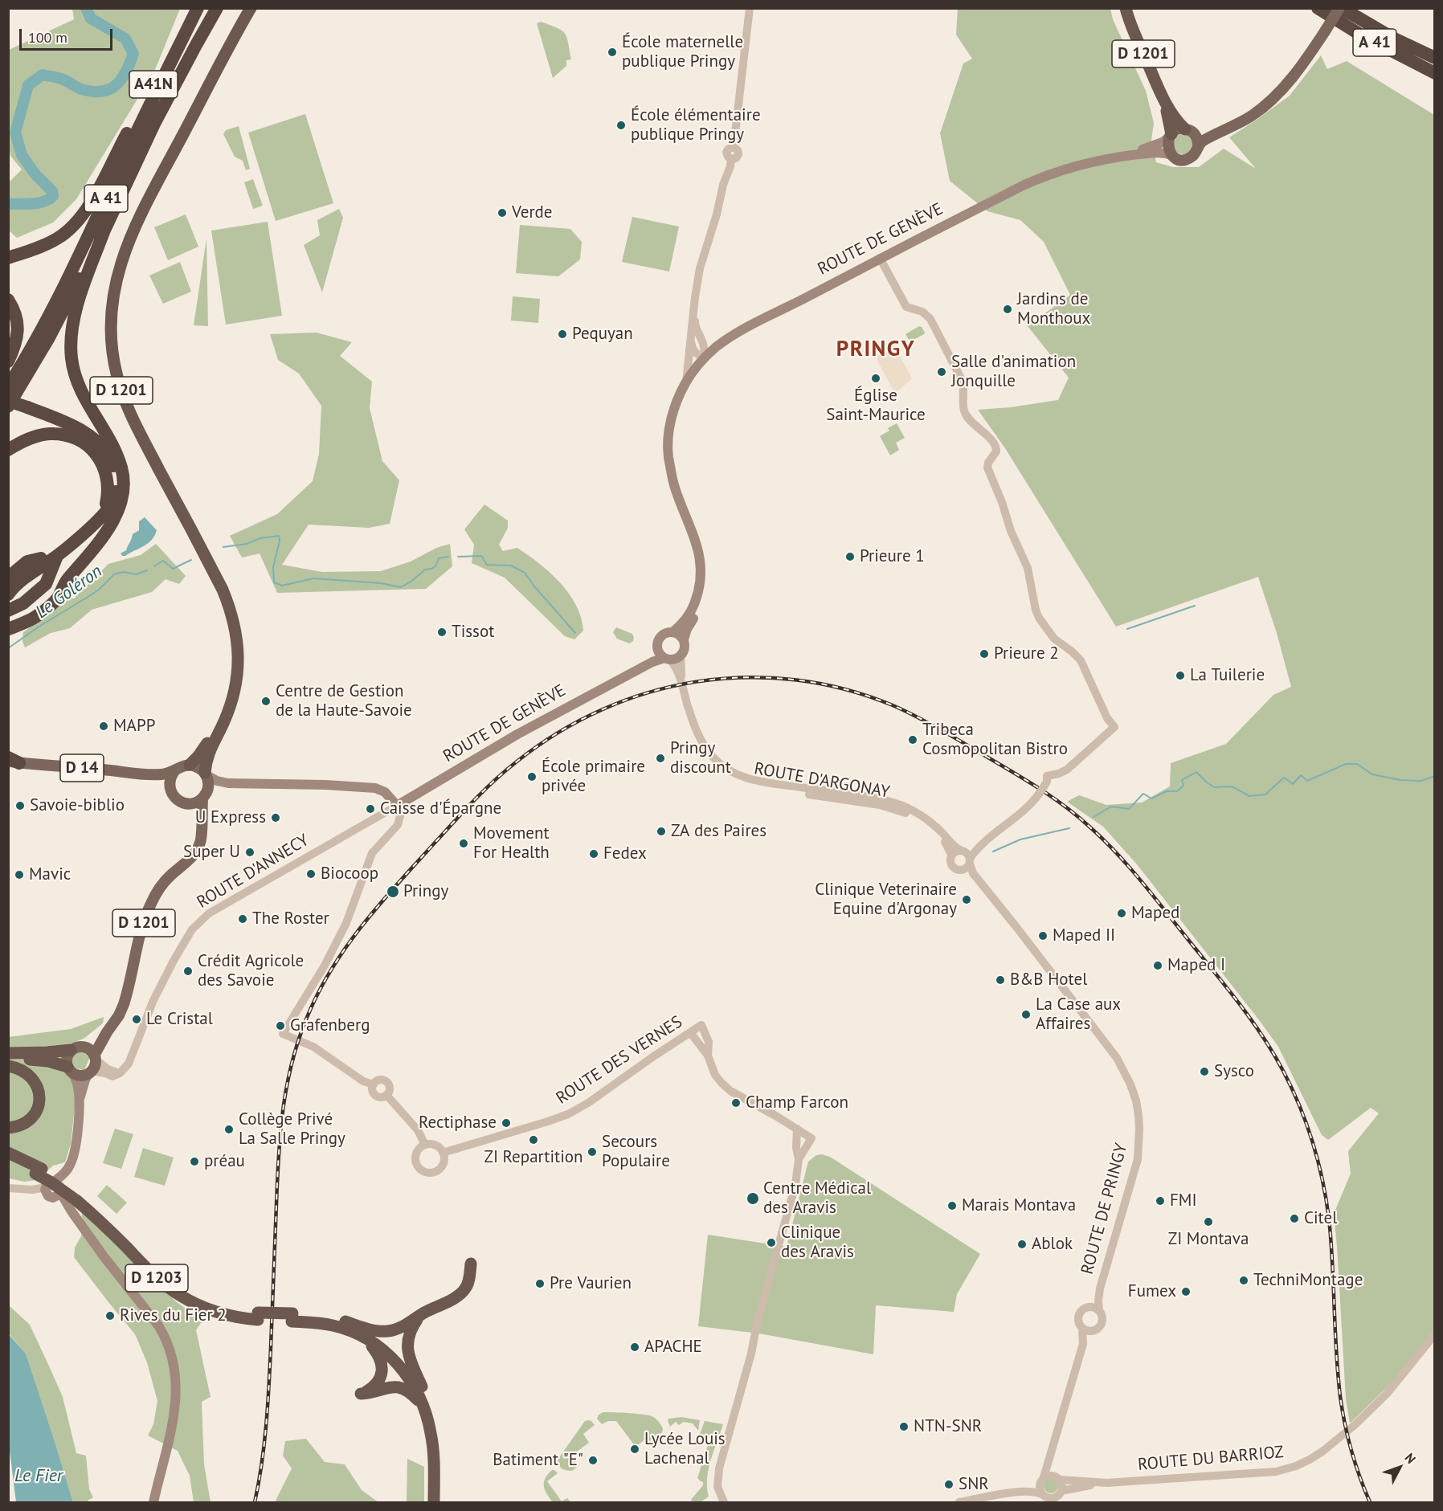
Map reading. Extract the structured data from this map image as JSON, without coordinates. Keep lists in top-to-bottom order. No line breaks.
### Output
{"streets":{"highway":["A 41","D 1201","A41N","D 1203"],"main road":["ROUTE DE GENÈVE","D 14"],"street":["ROUTE D'ARGONAY","ROUTE D'ANNECY","ROUTE DES VERNES","ROUTE DE PRINGY","ROUTE DU BARRIOZ"]},"crossings":[["A 41","A41N"],["D 1201","ROUTE DE GENÈVE"],["D 1201","D 14"],["ROUTE DE GENÈVE","ROUTE D'ARGONAY"],["ROUTE DE GENÈVE","ROUTE D'ANNECY"],["ROUTE D'ARGONAY","ROUTE DE PRINGY"]],"districts":["PRINGY"],"water":["Le Goléron","Le Fier"],"places":["École maternelle publique Pringy","École élémentaire publique Pringy","Verde","Jardins de Monthoux","Pequyan","Salle d'animation Jonquille","Église Saint-Maurice","Prieure 1","Tissot","Prieure 2","La Tuilerie","Centre de Gestion de la Haute-Savoie","MAPP","Tribeca Cosmopolitan Bistro","Pringy discount","École primaire privée","Savoie-biblio","Caisse d'Épargne","U Express","ZA des Paires","Movement For Health","Super U","Fedex","Biocoop","Mavic","Pringy","Clinique Veterinaire Equine d'Argonay","Maped","The Roster","Maped II","Maped I","Crédit Agricole des Savoie","B&B Hotel","La Case aux Affaires","Le Cristal","Grafenberg","Sysco","Champ Farcon","Rectiphase","Collège Privé La Salle Pringy","ZI Repartition","Secours Populaire","préau","Centre Médical des Aravis","FMI","Marais Montava","Citel","ZI Montava","Clinique des Aravis","Ablok","TechniMontage","Pre Vaurien","Fumex","Rives du Fier 2","APACHE","NTN-SNR","Lycée Louis Lachenal","Batiment \"E\"","SNR"],"scale_bar":"100 m","north":"top right"}
